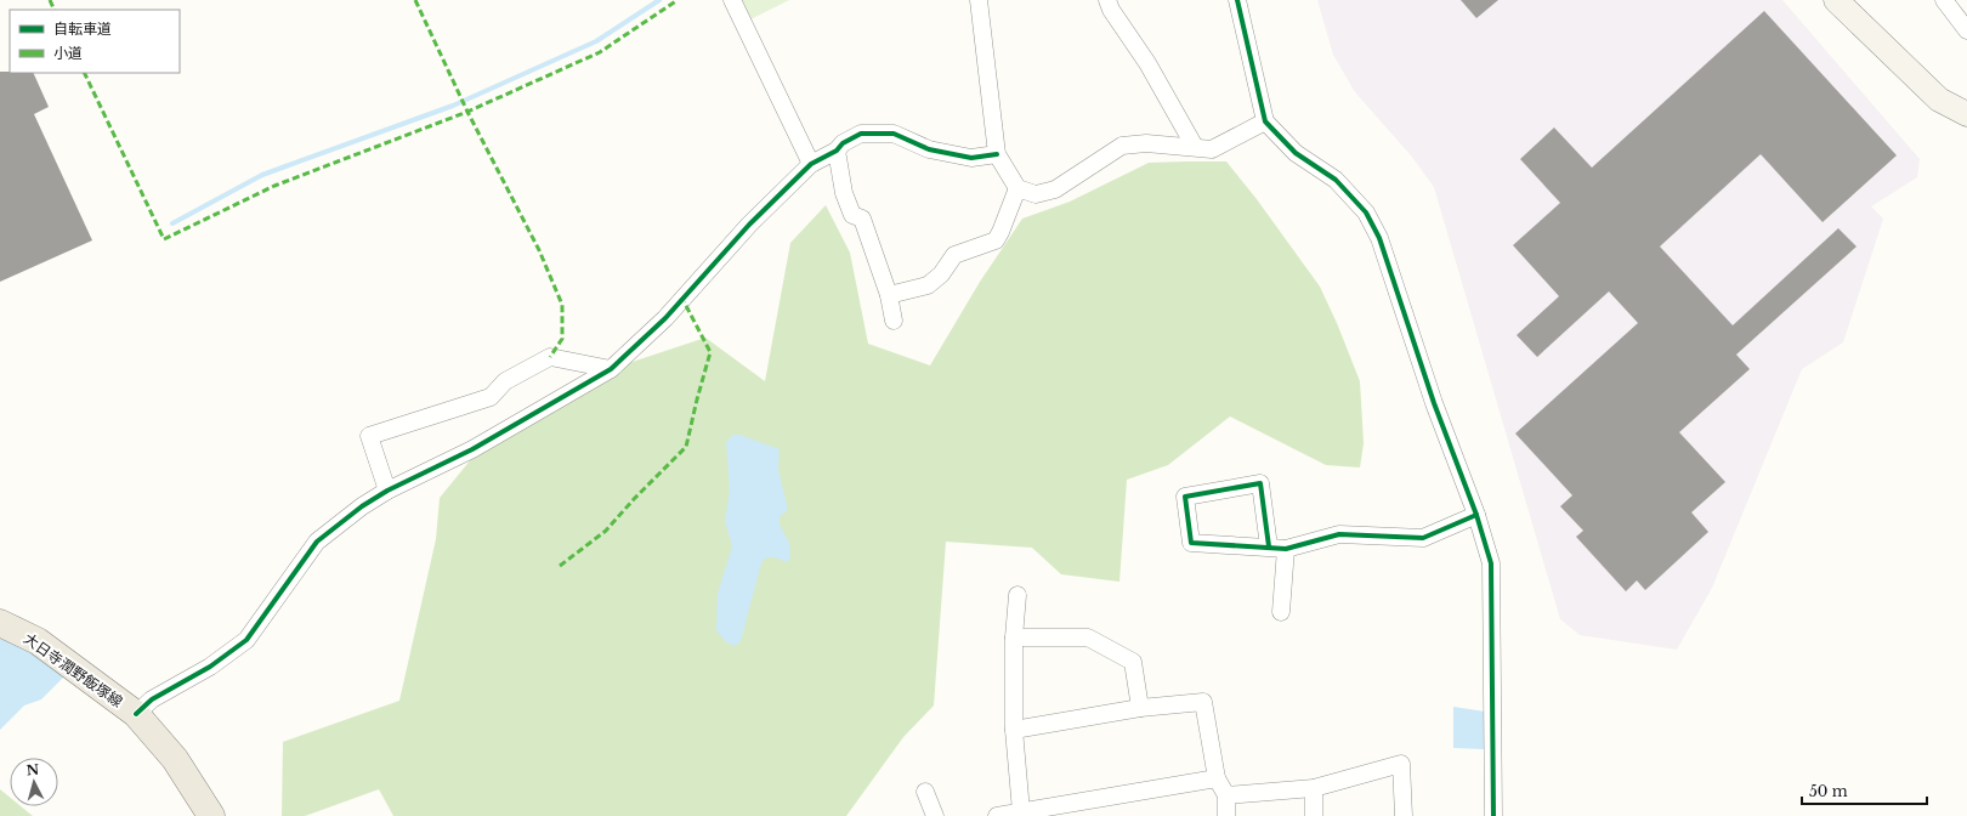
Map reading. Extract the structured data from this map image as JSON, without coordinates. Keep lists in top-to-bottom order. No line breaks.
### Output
{"streets":{"main road":["大日寺潤野飯塚線"]},"legend":["自転車道","小道"],"scale_bar":"50 m","north":"top"}
